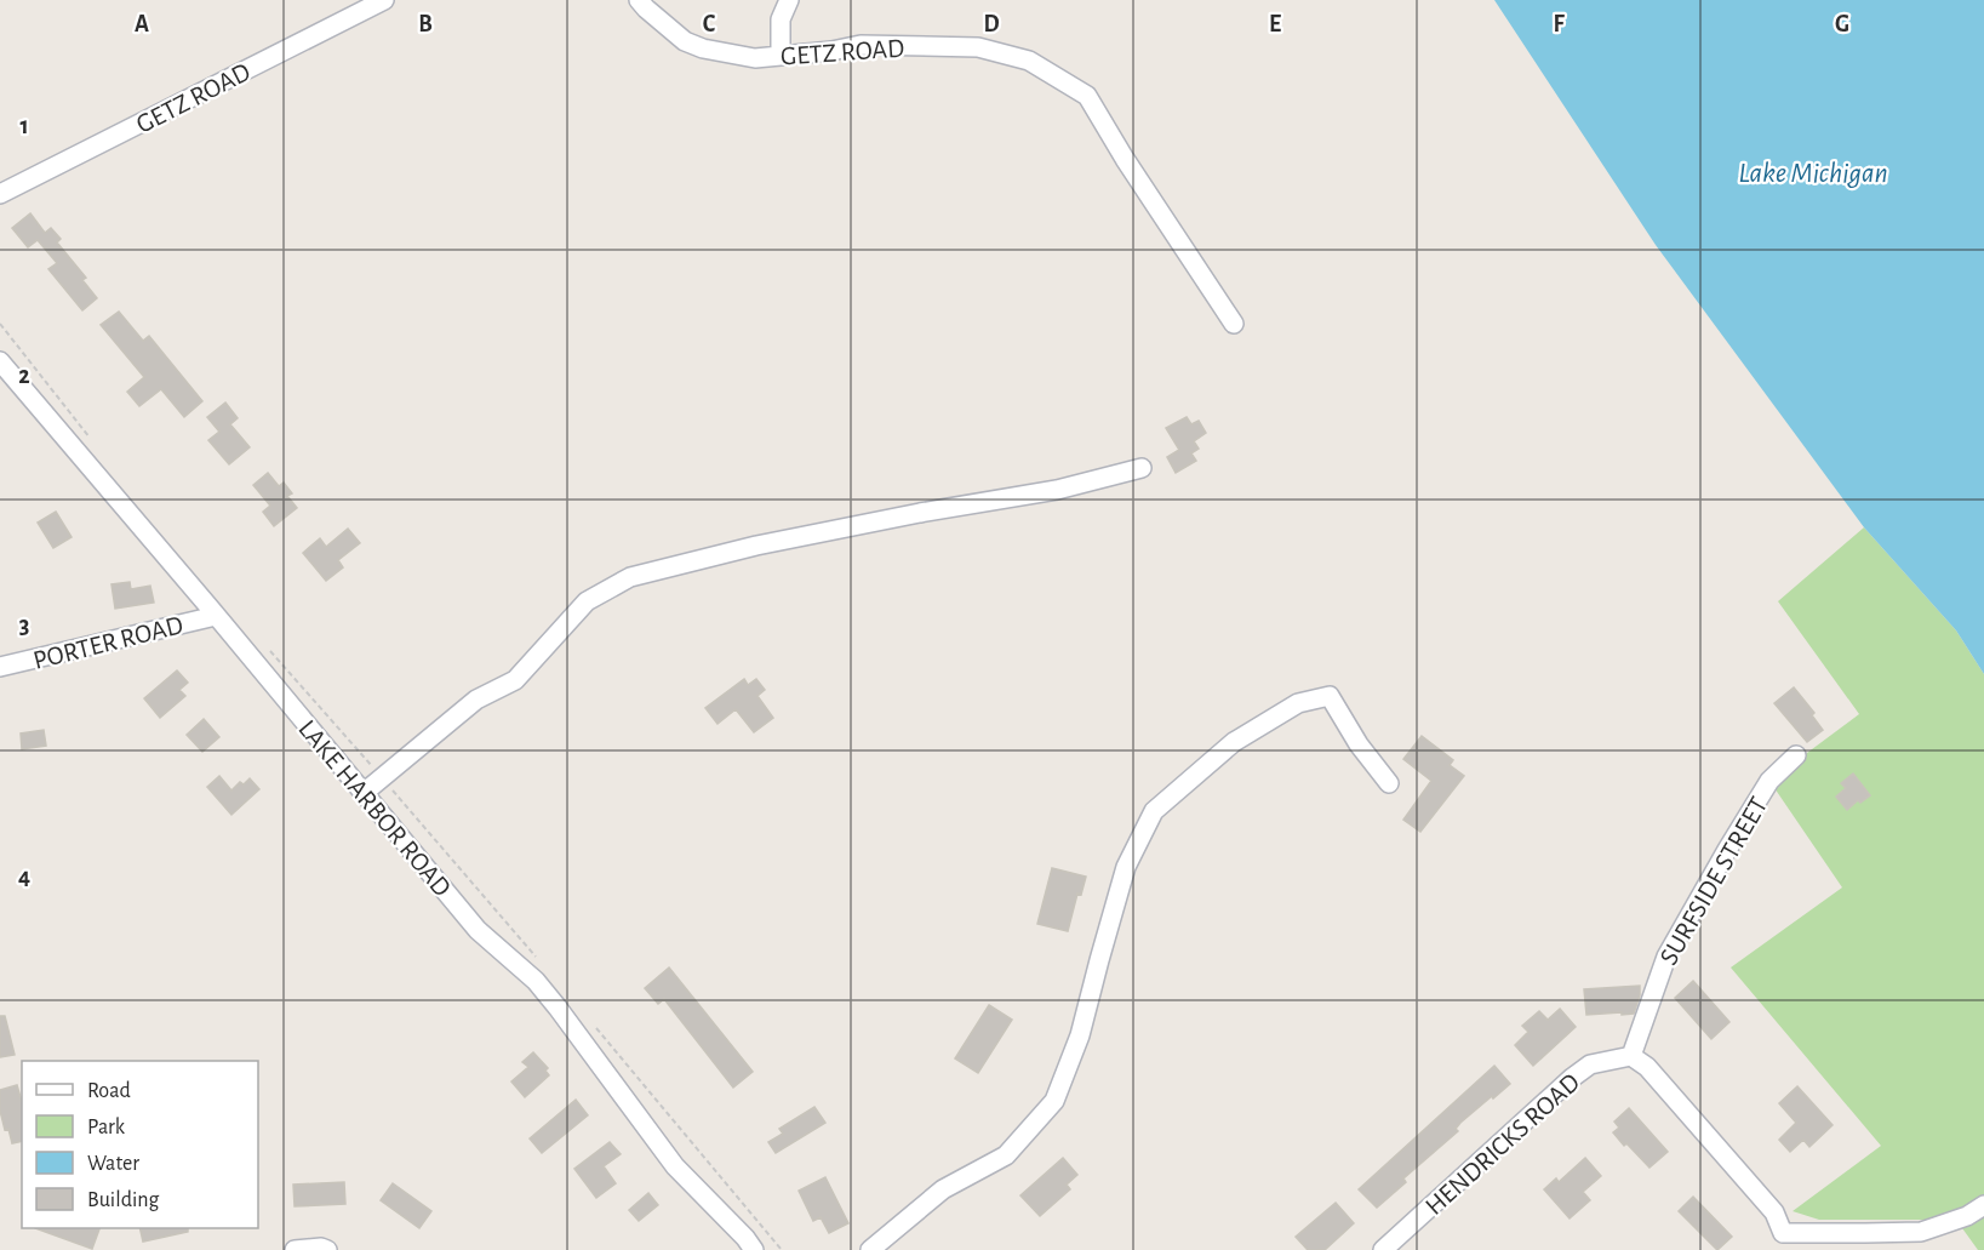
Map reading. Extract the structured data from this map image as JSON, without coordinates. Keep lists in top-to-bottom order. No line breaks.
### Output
{"streets":{"street":["GETZ ROAD","PORTER ROAD","LAKE HARBOR ROAD","SURFSIDE STREET","HENDRICKS ROAD"]},"crossings":[["PORTER ROAD","LAKE HARBOR ROAD"],["SURFSIDE STREET","HENDRICKS ROAD"]],"water":["Lake Michigan"],"legend":["Road","Park","Water","Building"],"grid":{"columns":["A","B","C","D","E","F","G"],"rows":["1","2","3","4"]}}
